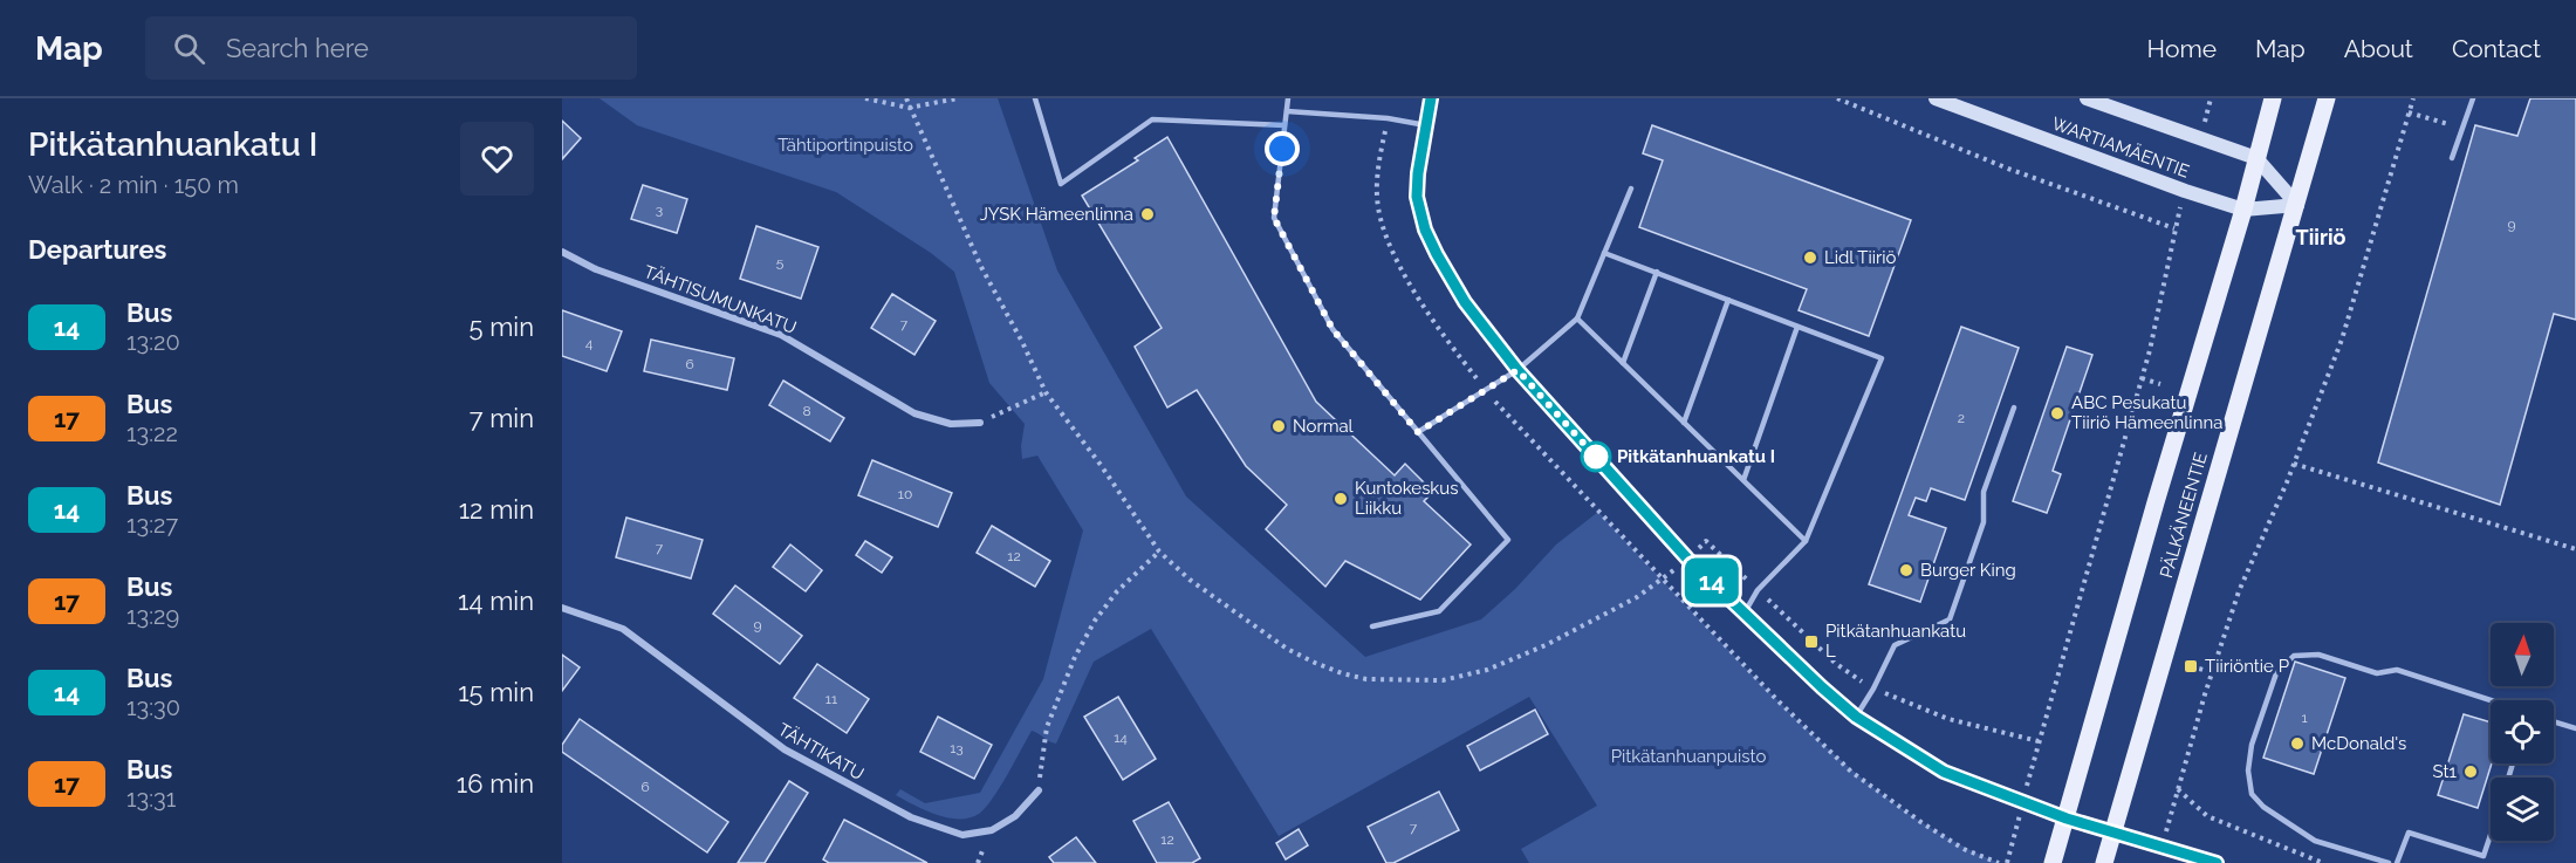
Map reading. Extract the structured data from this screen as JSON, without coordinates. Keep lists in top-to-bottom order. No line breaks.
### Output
{"streets":{"main road":["WARTIAMÄENTIE","PÄLKÄNEENTIE"],"street":["TÄHTISUMUNKATU","TÄHTIKATU"]},"crossings":[["WARTIAMÄENTIE","PÄLKÄNEENTIE"]],"districts":["Tiiriö"],"parks":["Tähtiportinpuisto","Pitkätanhuanpuisto"],"places":{"other":["JYSK Hämeenlinna","Lidl Tiiriö","ABC Pesukatu Tiiriö Hämeenlinna","Normal","Pitkätanhuankatu I","Kuntokeskus Liikku","Burger King","McDonald's","St1"],"transit":["Pitkätanhuankatu L","Tiiriöntie P"]},"lines":["bus line 14"],"house_numbers":["3","9","5","7","4","6","8","2","10","7","12","9","11","1","14","13","6","7","12"],"north":"top","page":{"header":"Map","search":"Search here","nav":["Home","Map","About","Contact"],"heading":[["Pitkätanhuankatu I","Walk · 2 min · 150 m"],"Departures"],"on_map":"14","list":[{"mark":"14","name":"Bus","note":"13:20","value":"5 min"},{"mark":"17","name":"Bus","note":"13:22","value":"7 min"},{"mark":"14","name":"Bus","note":"13:27","value":"12 min"},{"mark":"17","name":"Bus","note":"13:29","value":"14 min"},{"mark":"14","name":"Bus","note":"13:30","value":"15 min"},{"mark":"17","name":"Bus","note":"13:31","value":"16 min"}]}}
